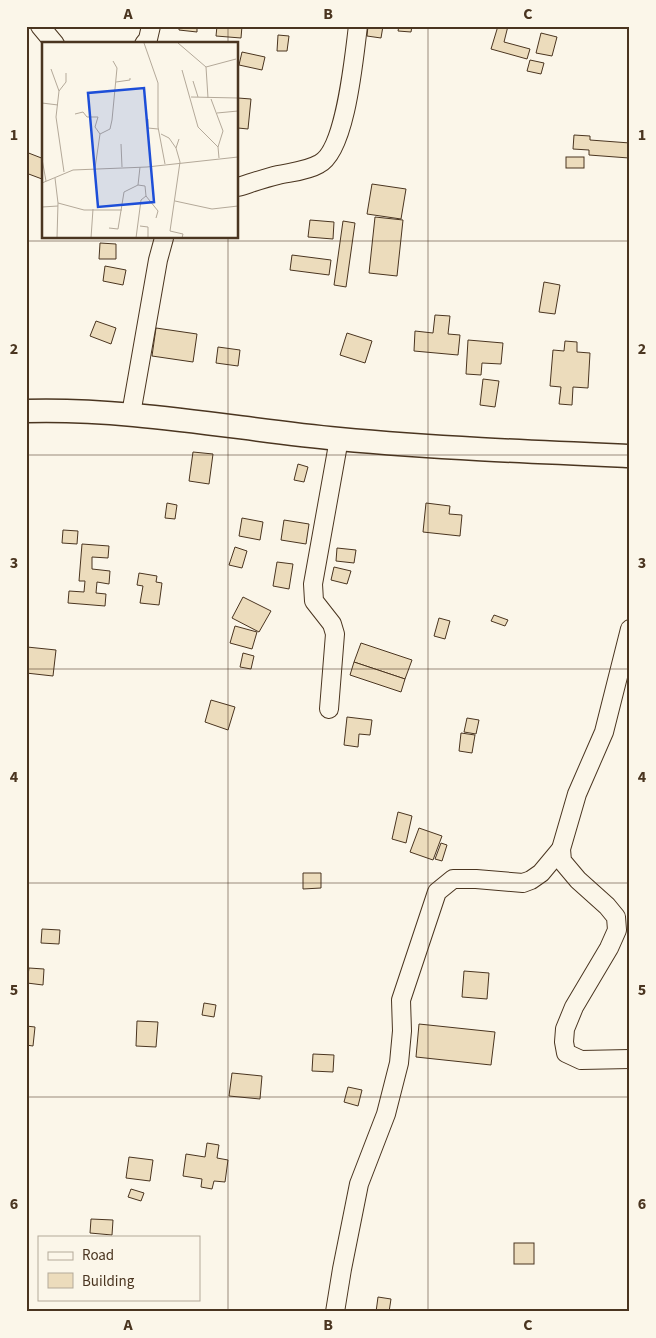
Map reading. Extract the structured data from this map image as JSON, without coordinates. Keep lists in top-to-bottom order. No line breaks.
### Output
{"legend":["Road","Building"],"grid":{"columns":["A","B","C"],"rows":["1","2","3","4","5","6"]}}
